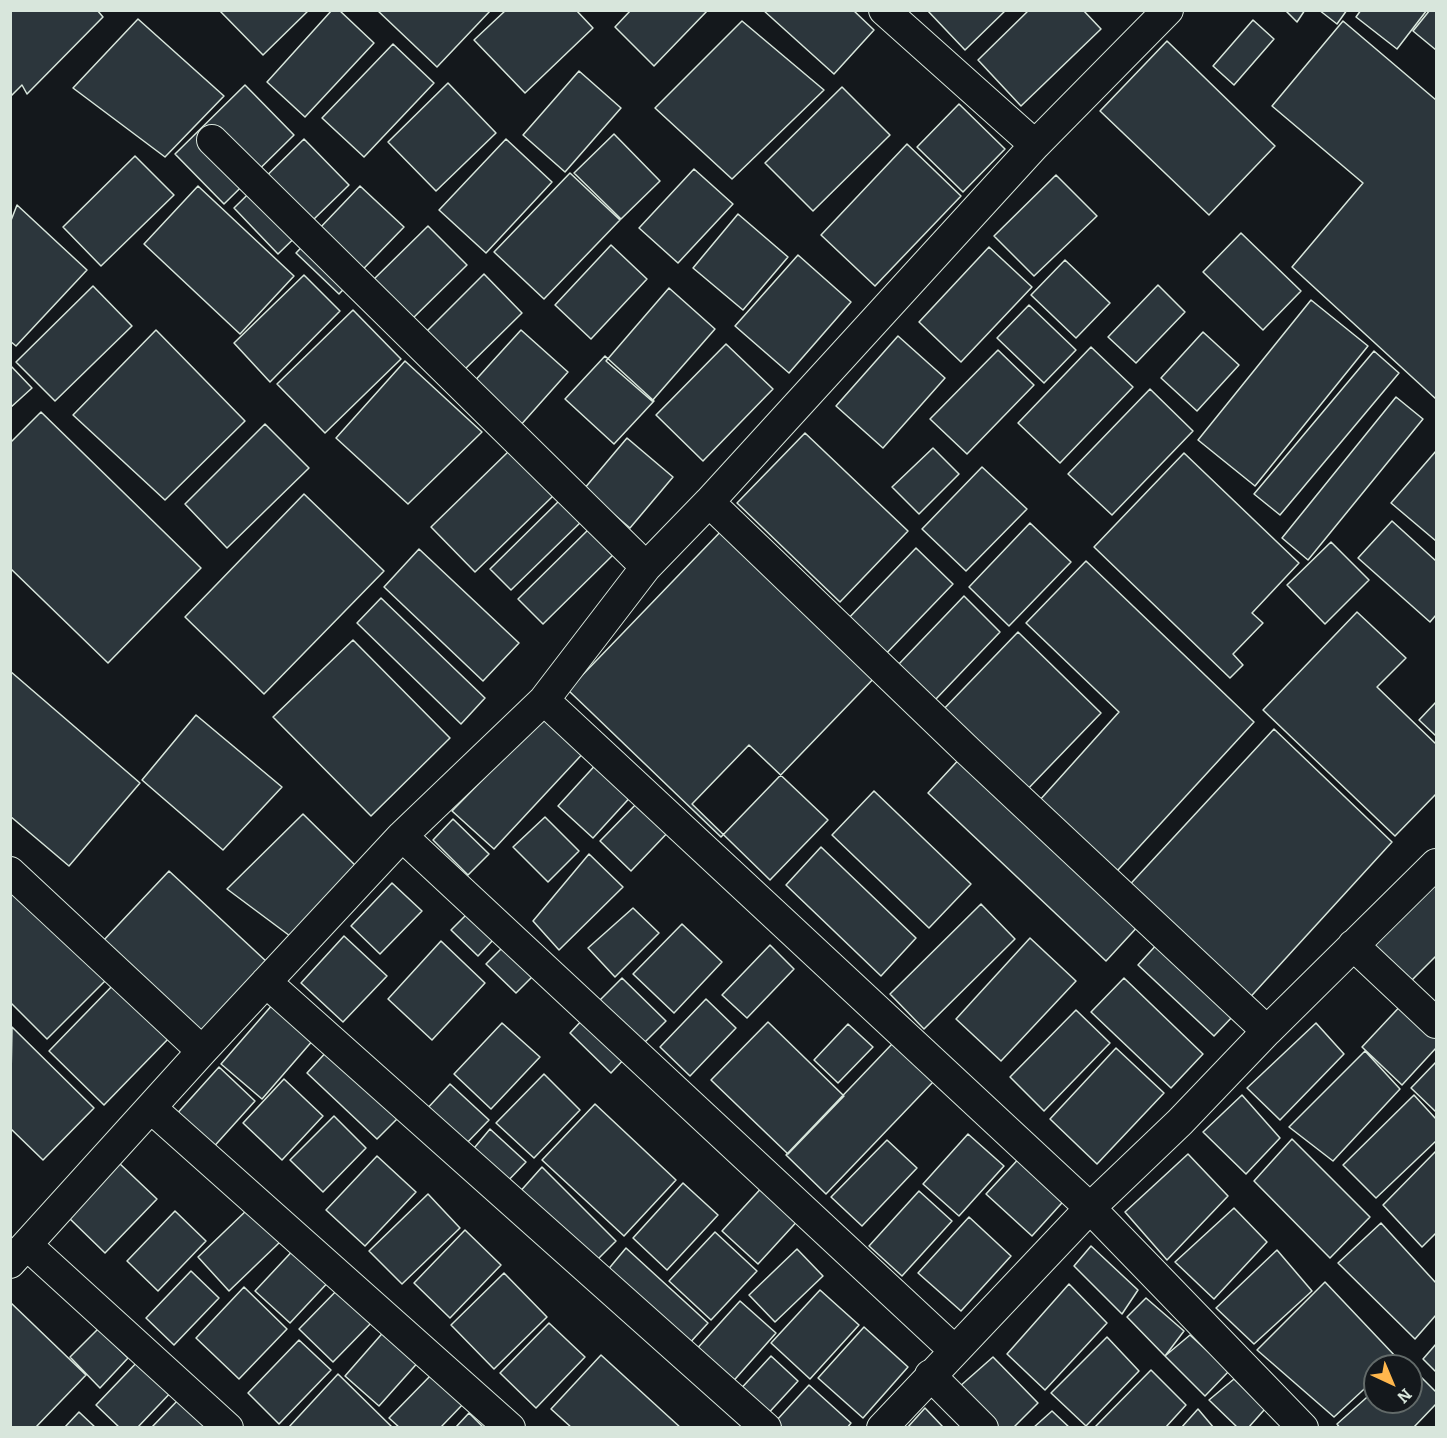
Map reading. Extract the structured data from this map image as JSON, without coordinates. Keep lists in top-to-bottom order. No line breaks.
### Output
{"north":"bottom right"}
